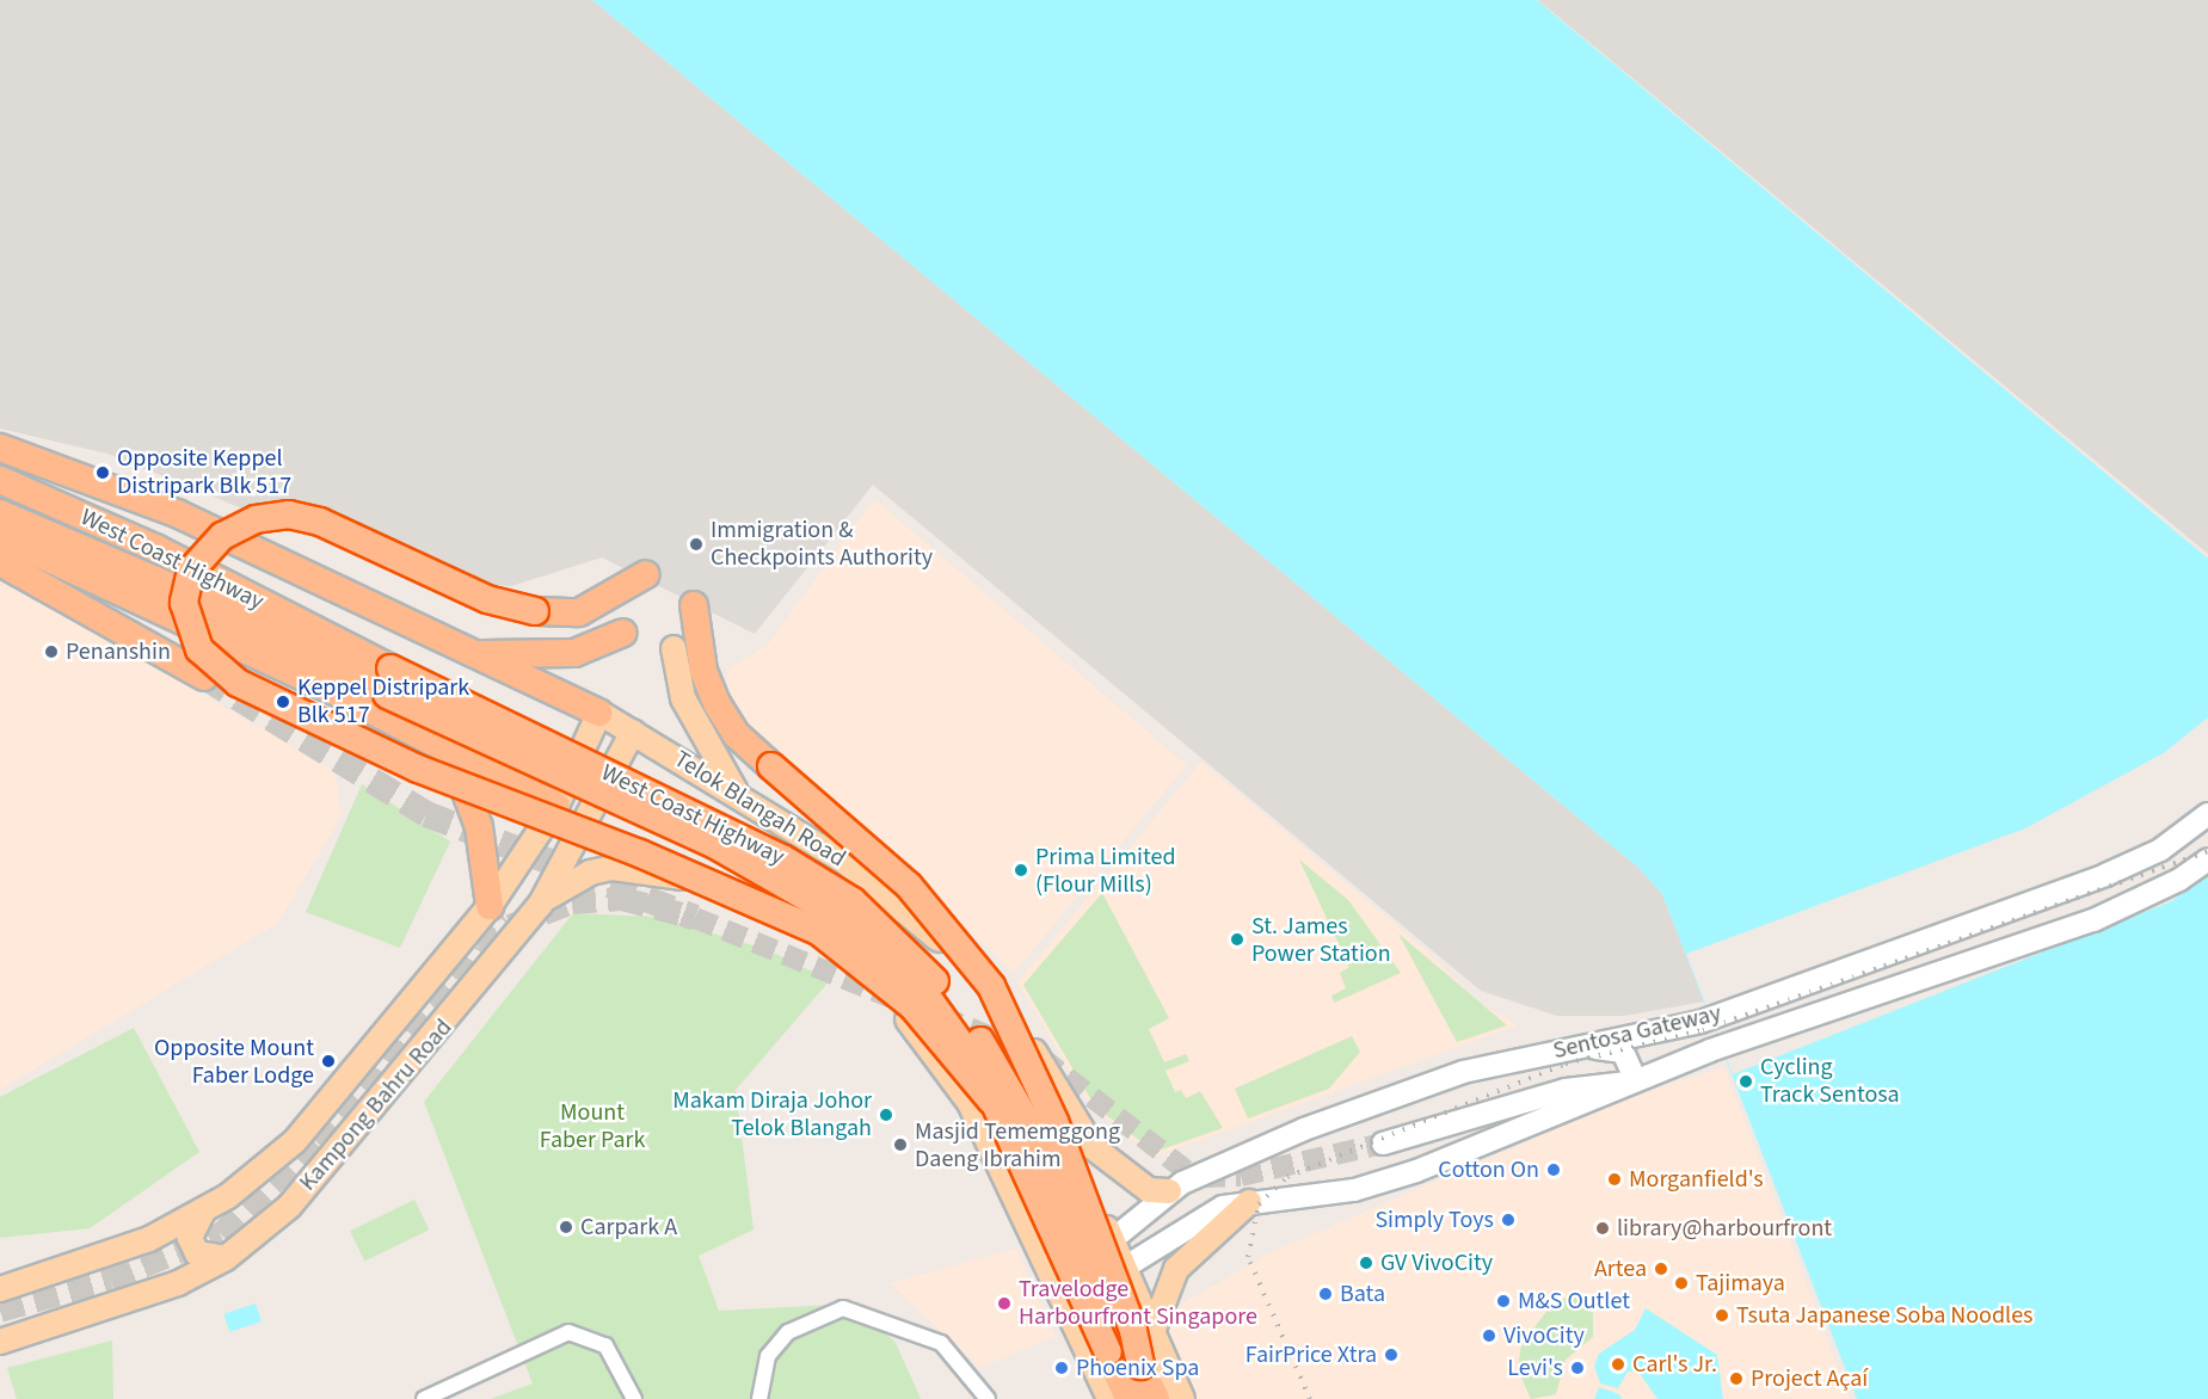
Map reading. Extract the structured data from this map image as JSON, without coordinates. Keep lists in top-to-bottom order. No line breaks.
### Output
{"streets":{"highway":["West Coast Highway"],"main road":["Telok Blangah Road","Sentosa Gateway","Kampong Bahru Road"]},"crossings":[["Telok Blangah Road","Sentosa Gateway"],["Telok Blangah Road","Kampong Bahru Road"]],"parks":["Mount Faber Park"],"places":["Opposite Keppel Distripark Blk 517","Immigration & Checkpoints Authority","Penanshin","Keppel Distripark Blk 517","Prima Limited (Flour Mills)","St. James Power Station","Opposite Mount Faber Lodge","Cycling Track Sentosa","Makam Diraja Johor Telok Blangah","Masjid Tememggong Daeng Ibrahim","Cotton On","Morganfield's","Simply Toys","Carpark A","library@harbourfront","GV VivoCity","Artea","Tajimaya","Bata","M&S Outlet","Travelodge Harbourfront Singapore","Tsuta Japanese Soba Noodles","VivoCity","FairPrice Xtra","Carl's Jr.","Phoenix Spa","Levi's","Project Açaí"]}
